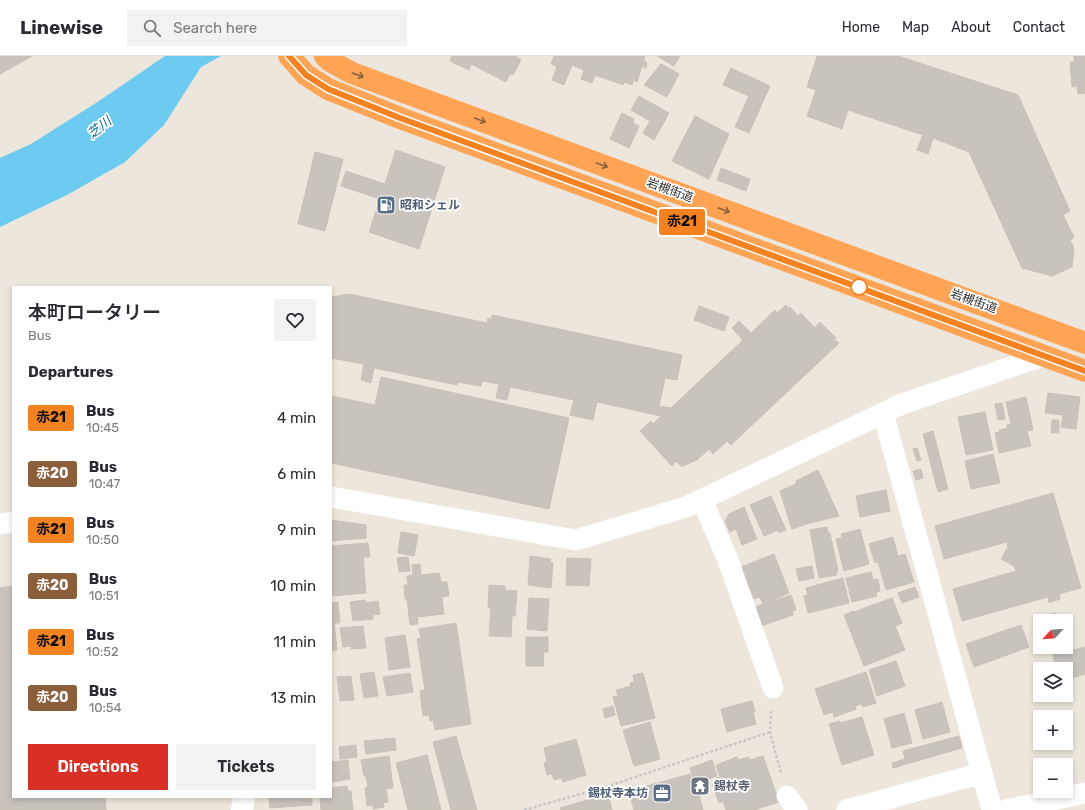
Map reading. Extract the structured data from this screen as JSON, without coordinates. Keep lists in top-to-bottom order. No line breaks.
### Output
{"streets":{"highway":["岩槻街道"]},"water":["芝川"],"places":{"fuel station":["昭和シェル"],"temple":["錫杖寺"],"office":["錫杖寺本坊"]},"lines":["bus line 赤21"],"north":"bottom left","page":{"header":"Linewise","search":"Search here","nav":["Home","Map","About","Contact"],"on_map":"赤21","heading":[["本町ロータリー","Bus"],"Departures"],"list":[{"mark":"赤21","name":"Bus","note":"10:45","value":"4 min"},{"mark":"赤20","name":"Bus","note":"10:47","value":"6 min"},{"mark":"赤21","name":"Bus","note":"10:50","value":"9 min"},{"mark":"赤20","name":"Bus","note":"10:51","value":"10 min"},{"mark":"赤21","name":"Bus","note":"10:52","value":"11 min"},{"mark":"赤20","name":"Bus","note":"10:54","value":"13 min"}],"map_buttons":["+","−"],"buttons":["Directions","Tickets"]}}
